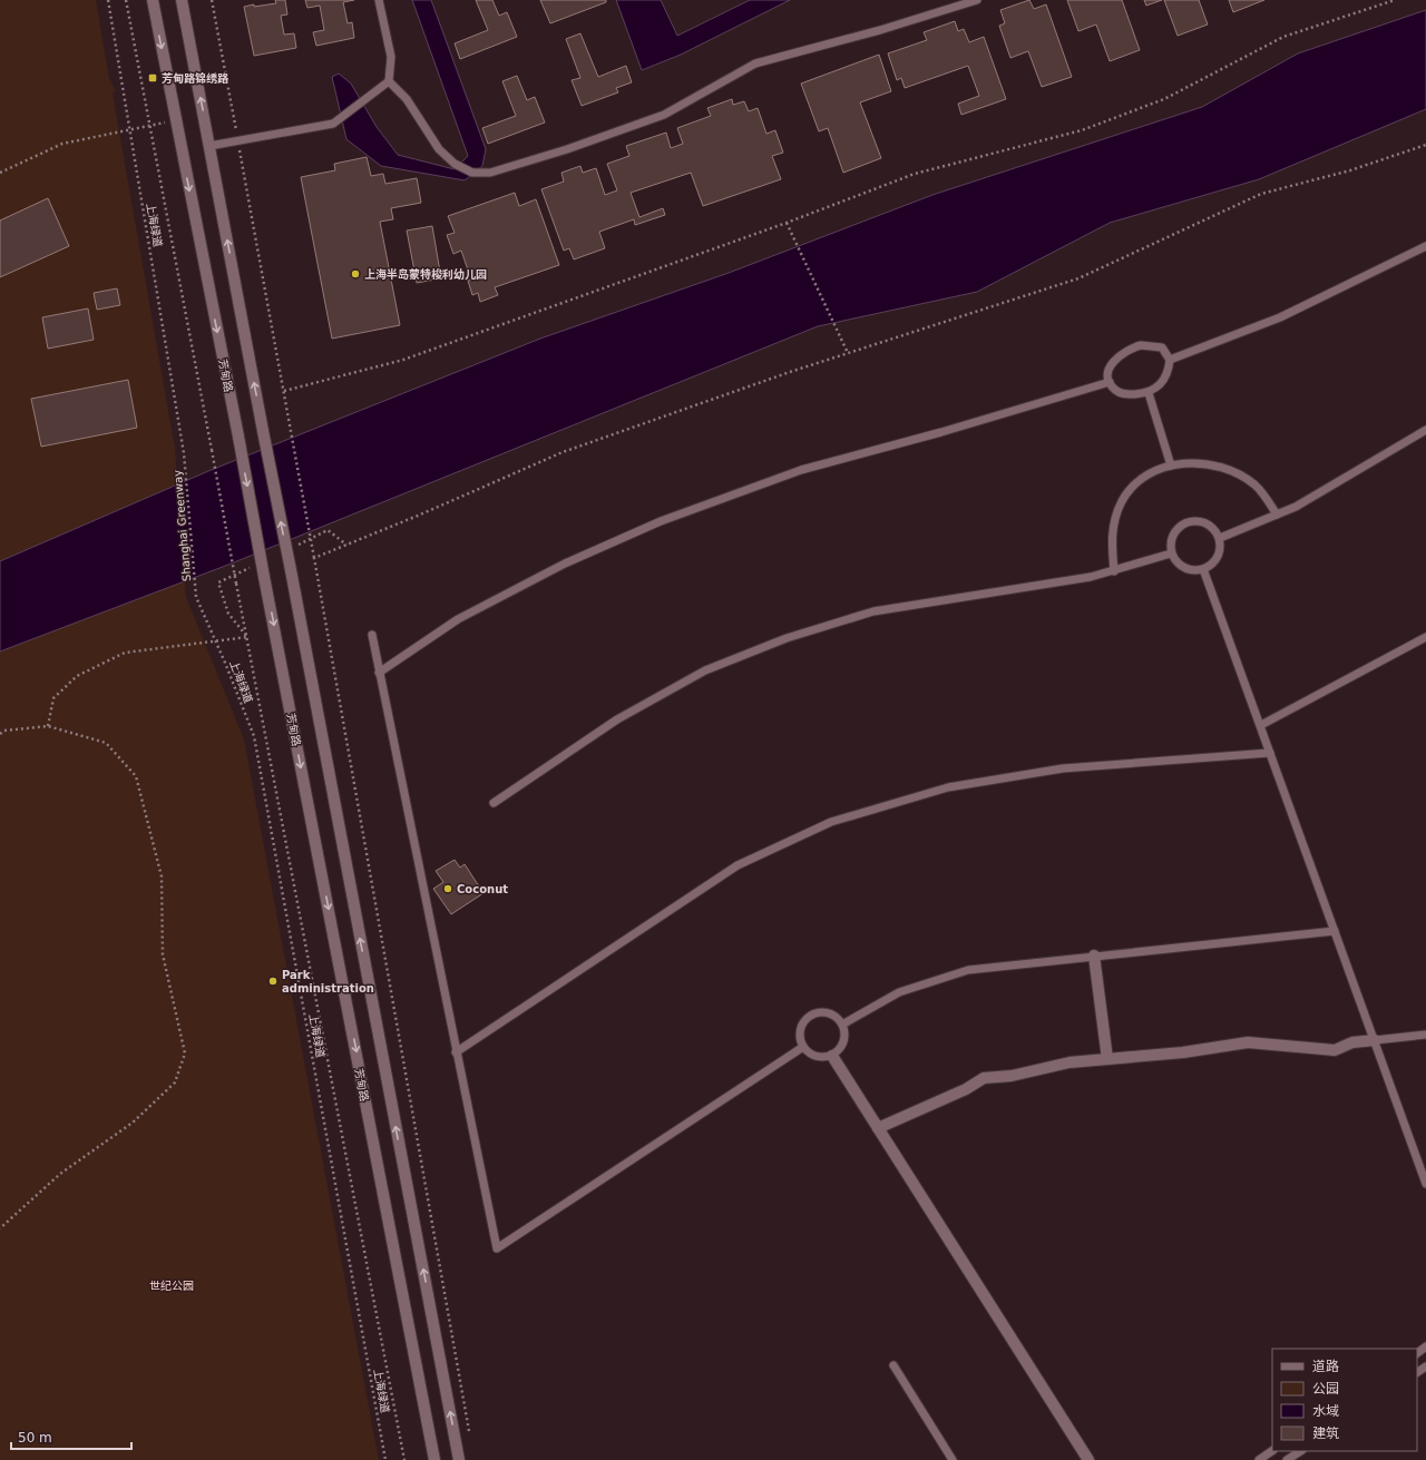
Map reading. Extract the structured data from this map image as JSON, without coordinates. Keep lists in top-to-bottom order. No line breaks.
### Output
{"streets":{"main road":["芳甸路"],"path":["上海绿道","Shanghai Greenway"]},"crossings":[["上海绿道","Shanghai Greenway"]],"parks":["世纪公园"],"places":{"transit":["芳甸路锦绣路"],"other":["上海半岛蒙特梭利幼儿园","Coconut","Park administration"]},"legend":["道路","公园","水域","建筑"],"scale_bar":"50 m"}
